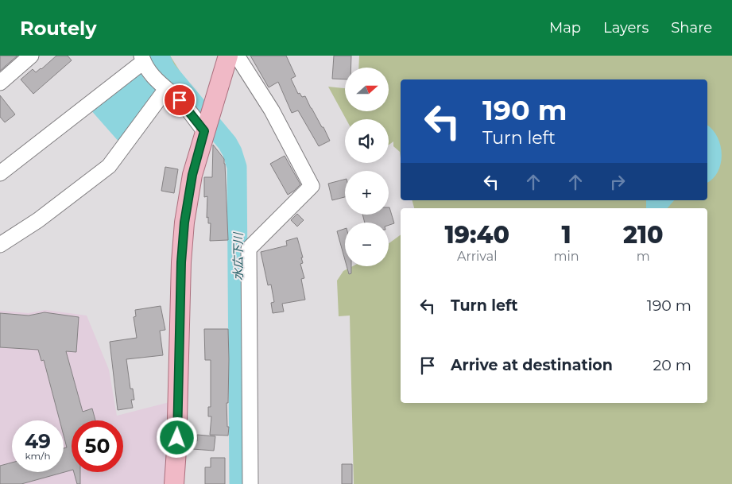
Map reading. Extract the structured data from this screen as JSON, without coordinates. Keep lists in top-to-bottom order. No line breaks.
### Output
{"water":["水広下川"],"north":"right","page":{"header":"Routely","nav":["Map","Layers","Share"],"map_buttons":["+","−"],"turn":["190 m","Turn left"],"eta":["19:40","Arrival","1","min","210","m"],"list":[{"name":"Turn left","value":"190 m"},{"name":"Arrive at destination","value":"20 m"}],"speed":"49 km/h","limit":"50"}}
